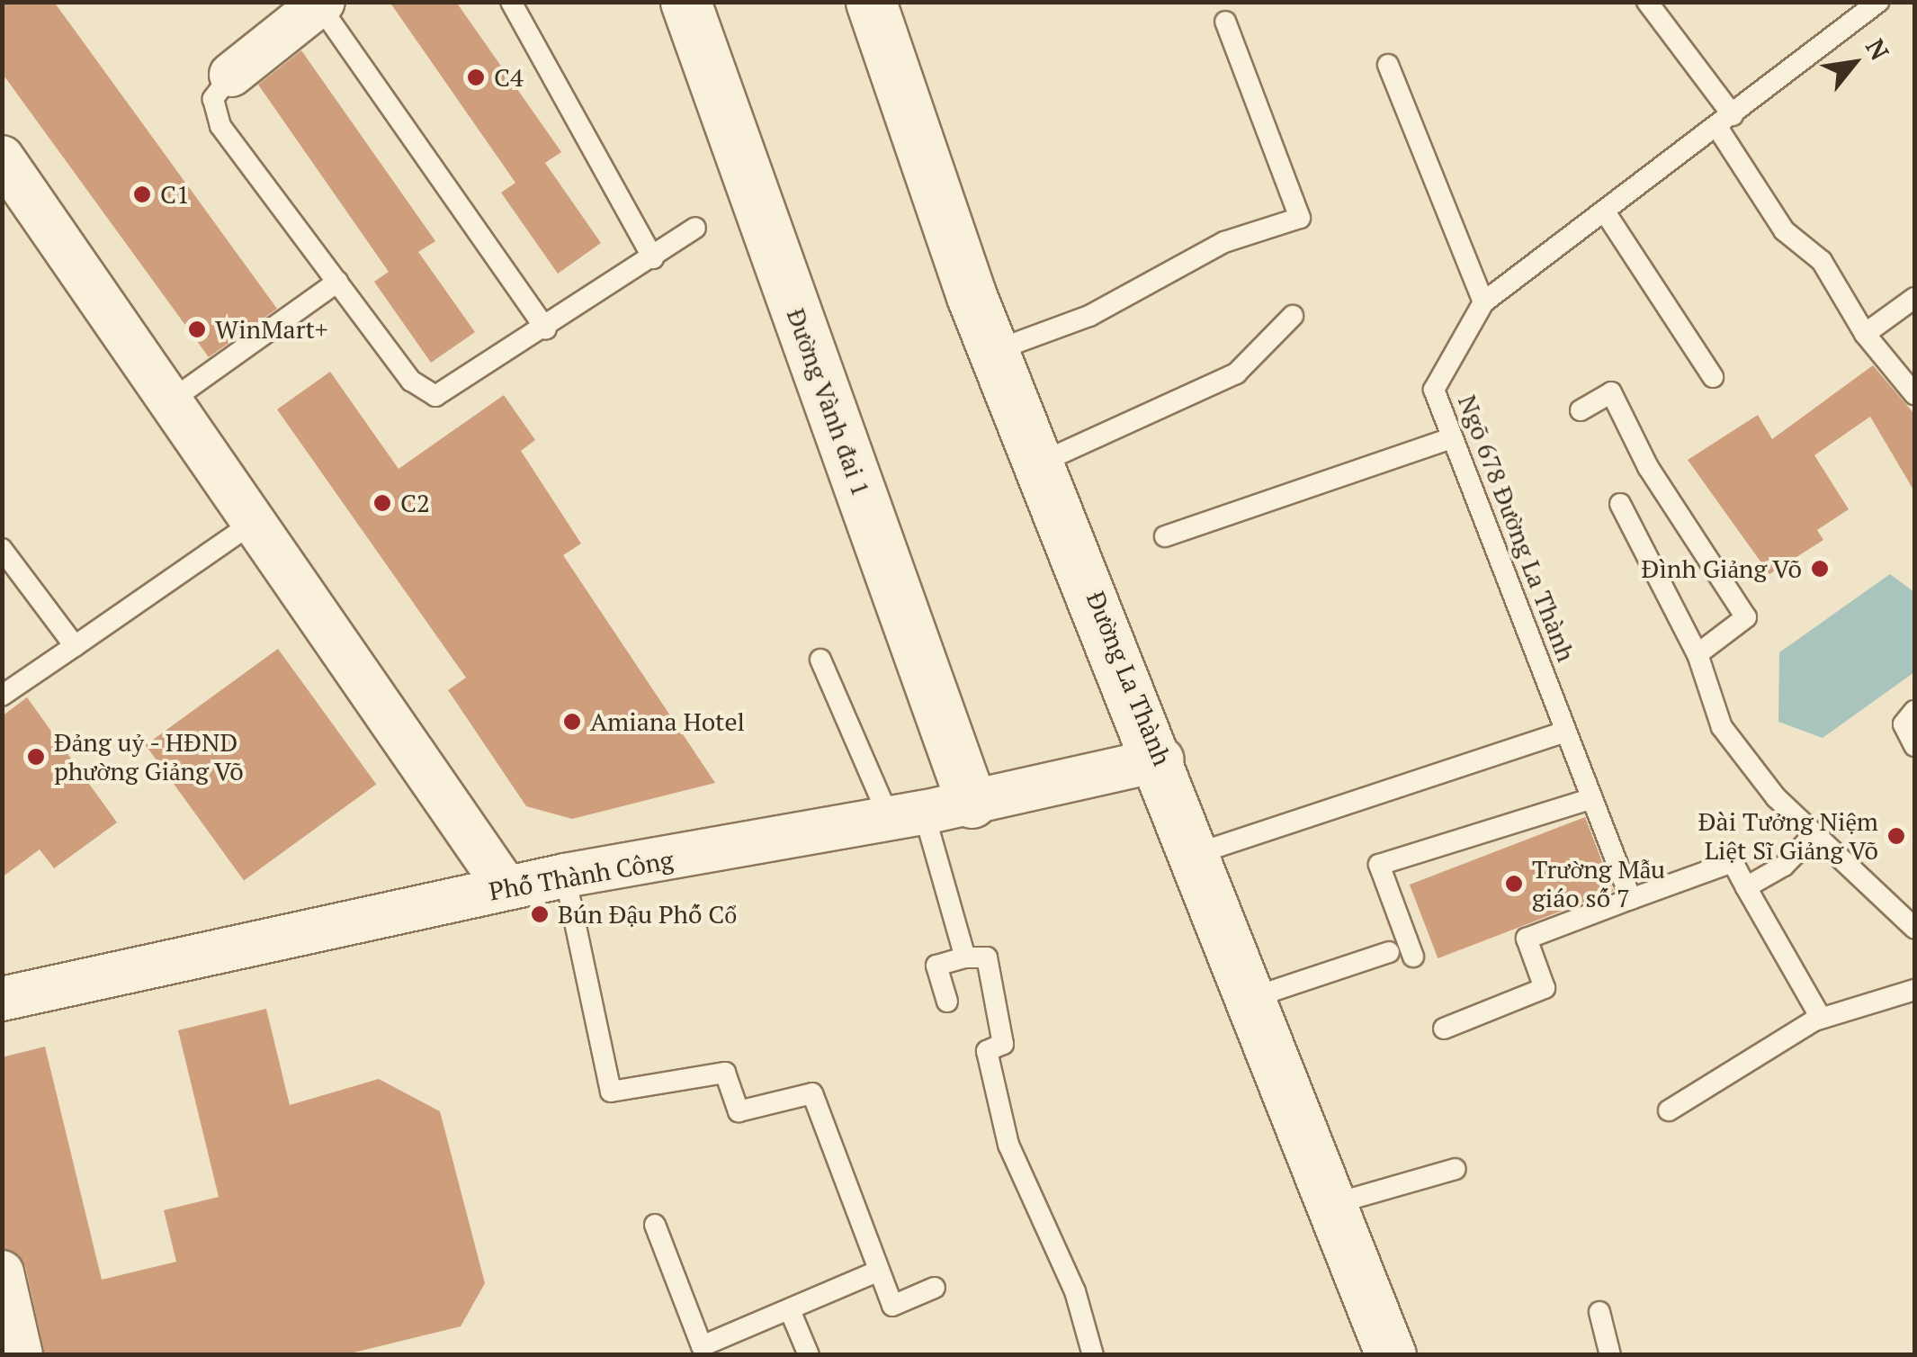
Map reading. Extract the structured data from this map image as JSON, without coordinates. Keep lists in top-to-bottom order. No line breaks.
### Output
{"streets":{"main road":["Đường Vành đai 1","Đường La Thành"],"street":["Phố Thành Công"],"lane":["Ngõ 678 Đường La Thành"]},"crossings":[["Đường Vành đai 1","Phố Thành Công"],["Đường La Thành","Phố Thành Công"]],"places":["C4","C1","WinMart+","C2","Đình Giảng Võ","Amiana Hotel","Đảng uỷ - HĐND phường Giảng Võ","Đài Tưởng Niệm Liệt Sĩ Giảng Võ","Trường Mẫu giáo số 7","Bún Đậu Phố Cổ"],"north":"top right"}
